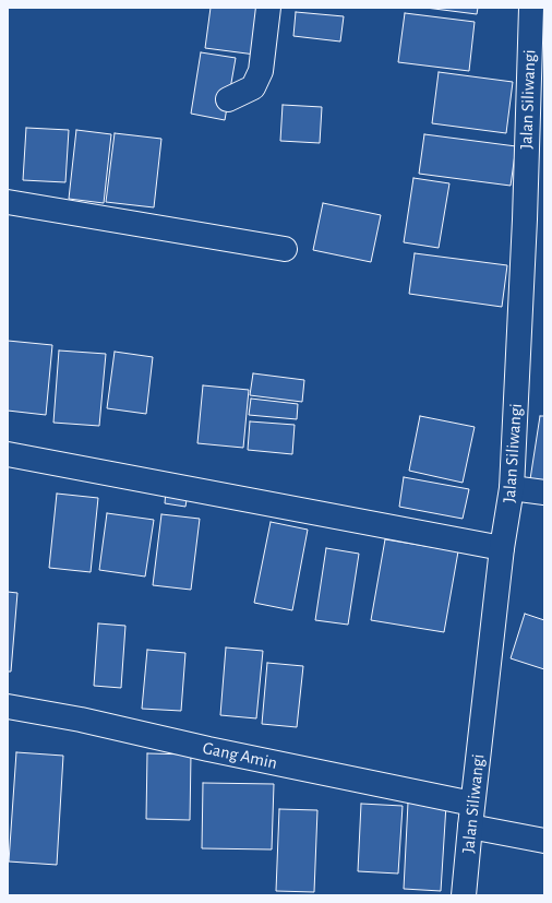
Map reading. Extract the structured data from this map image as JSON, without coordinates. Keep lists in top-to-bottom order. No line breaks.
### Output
{"streets":{"street":["Jalan Siliwangi","Gang Amin"]},"crossings":[["Jalan Siliwangi","Gang Amin"]]}
